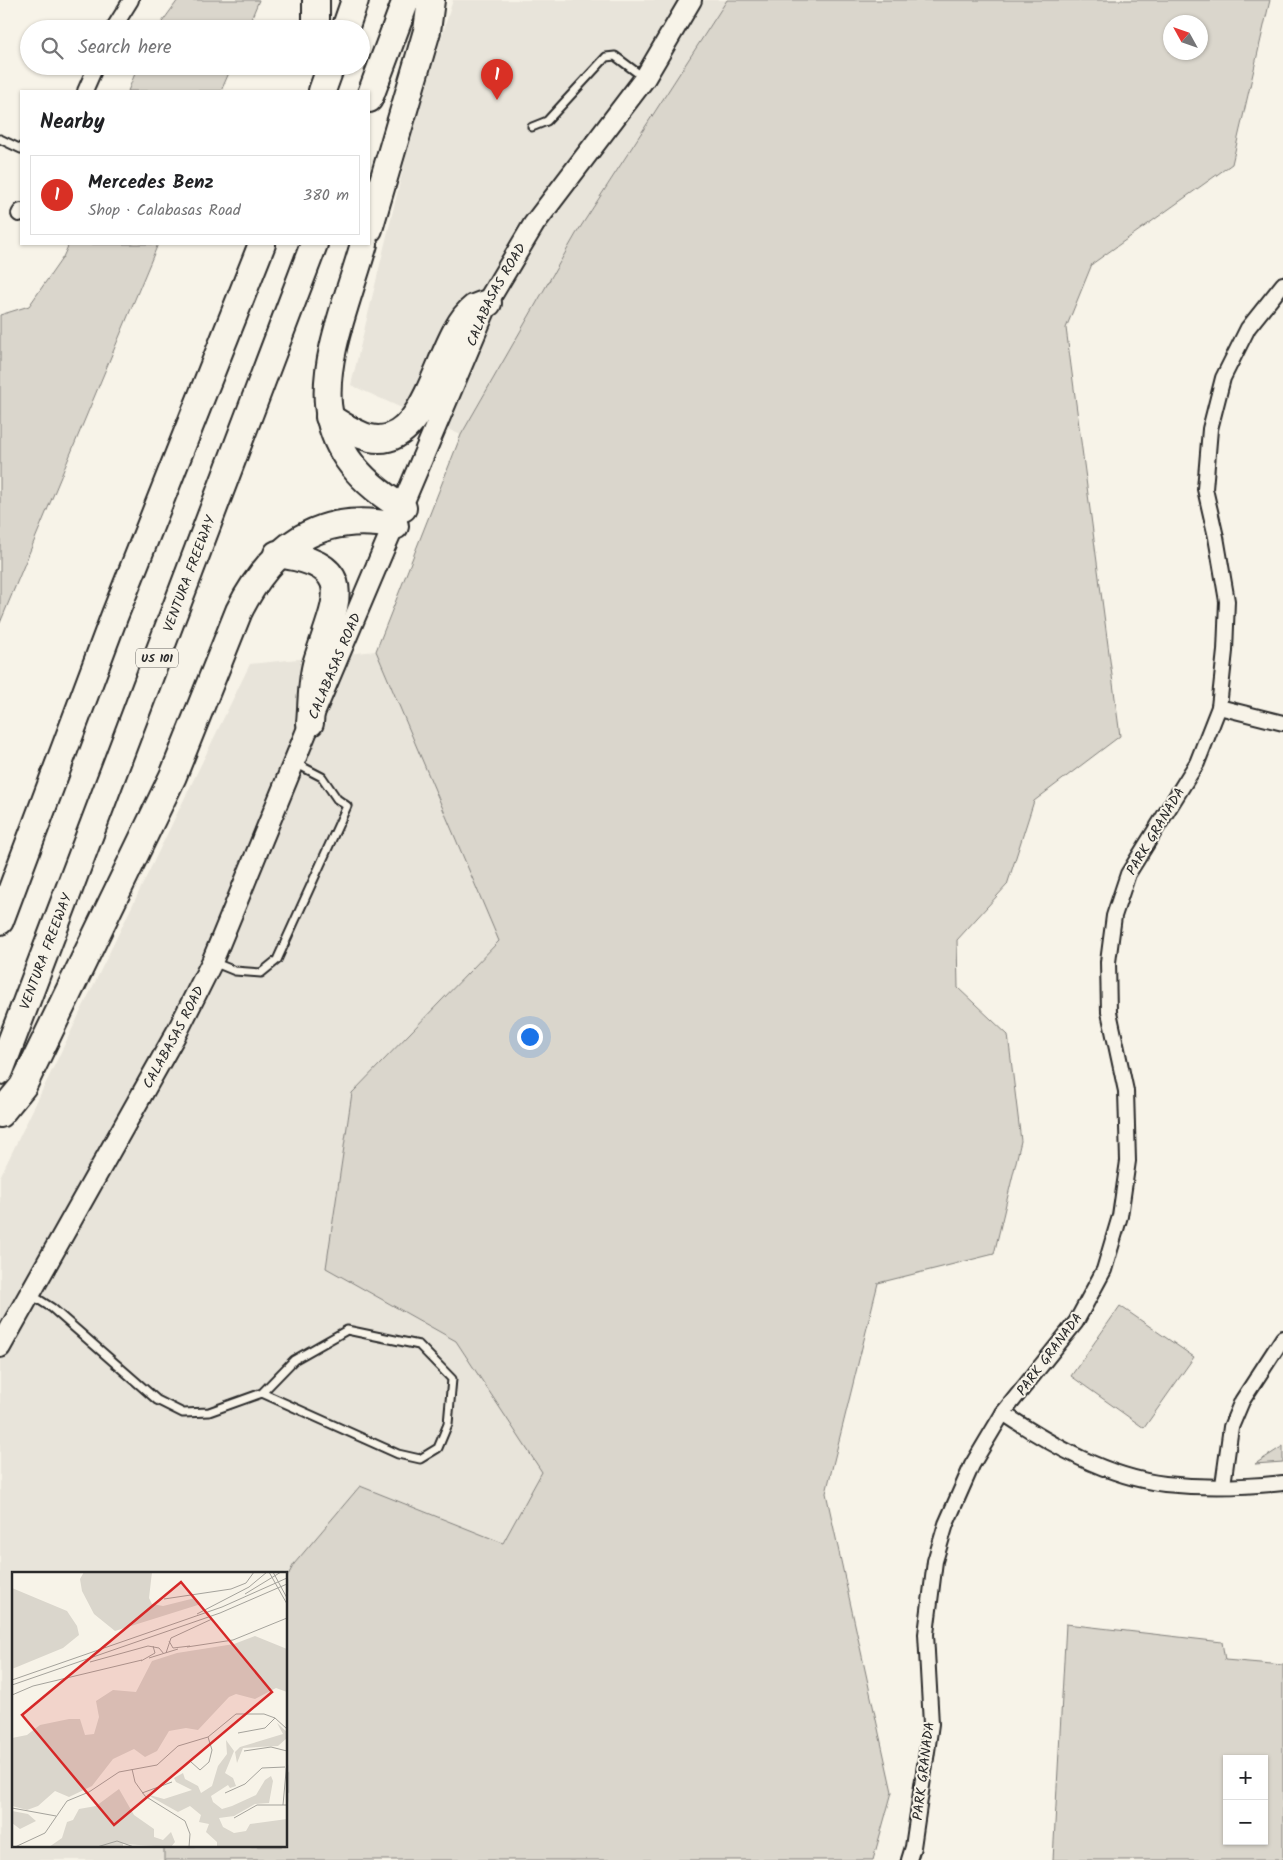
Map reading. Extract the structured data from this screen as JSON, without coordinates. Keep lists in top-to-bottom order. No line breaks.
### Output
{"streets":{"highway":["VENTURA FREEWAY","US 101"],"main road":["CALABASAS ROAD"],"street":["PARK GRANADA"]},"north":"top left","page":{"search":"Search here","pins":"1","heading":"Nearby","list":[{"mark":"1","name":"Mercedes Benz","note":"Shop · Calabasas Road","value":"380 m"}],"map_buttons":["+","−"]}}
